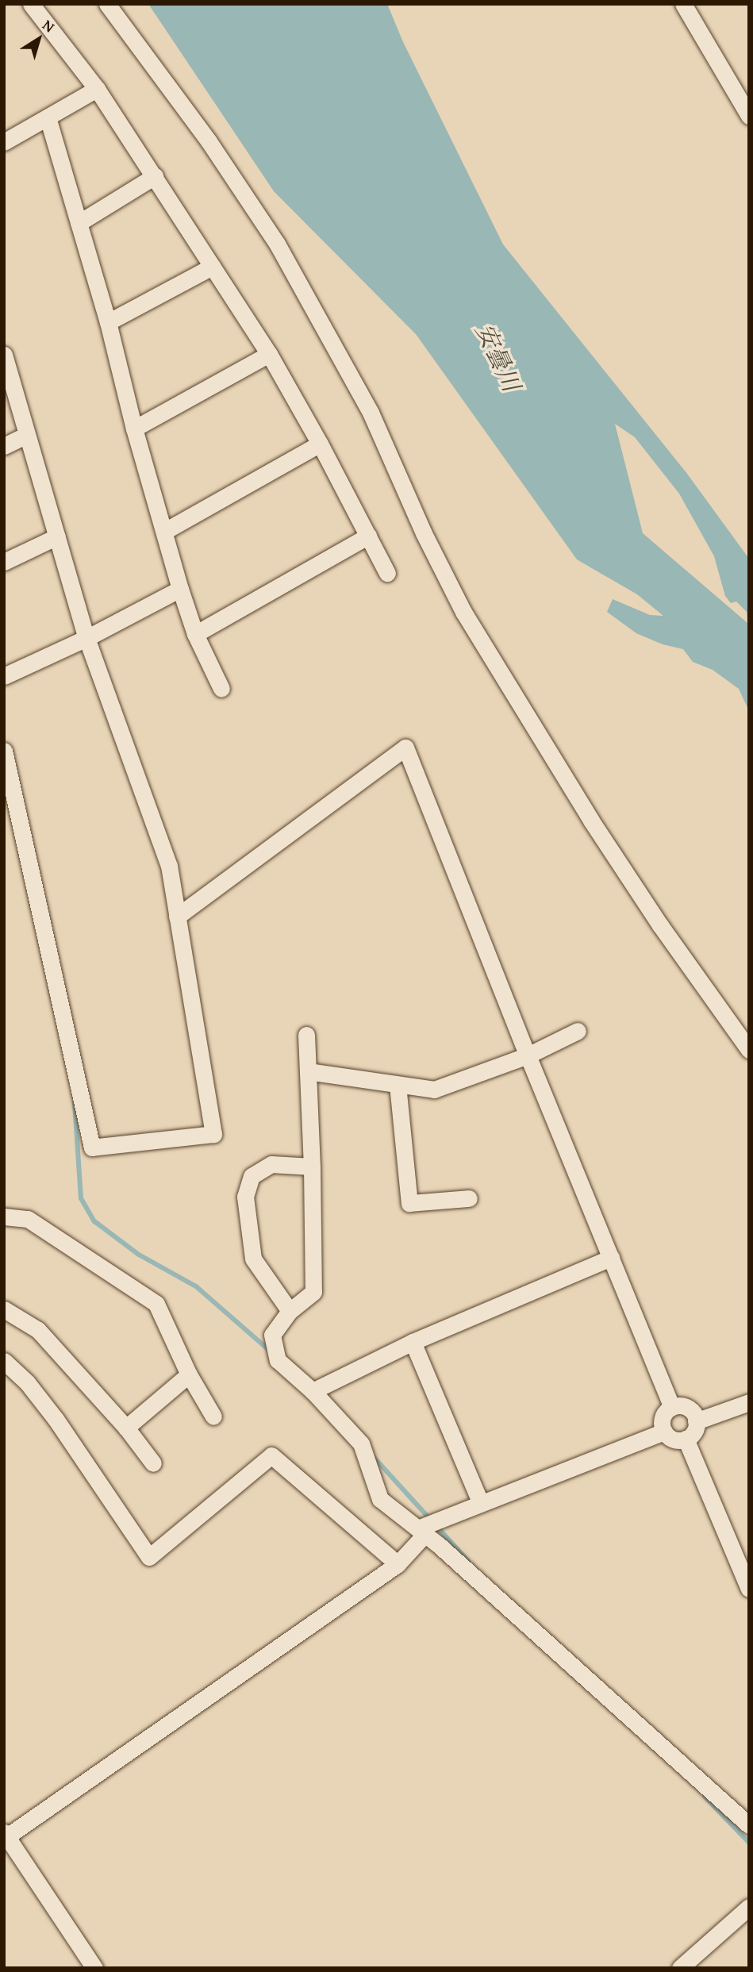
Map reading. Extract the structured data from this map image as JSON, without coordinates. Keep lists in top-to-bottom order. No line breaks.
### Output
{"water":["安曇川"],"north":"top right"}
